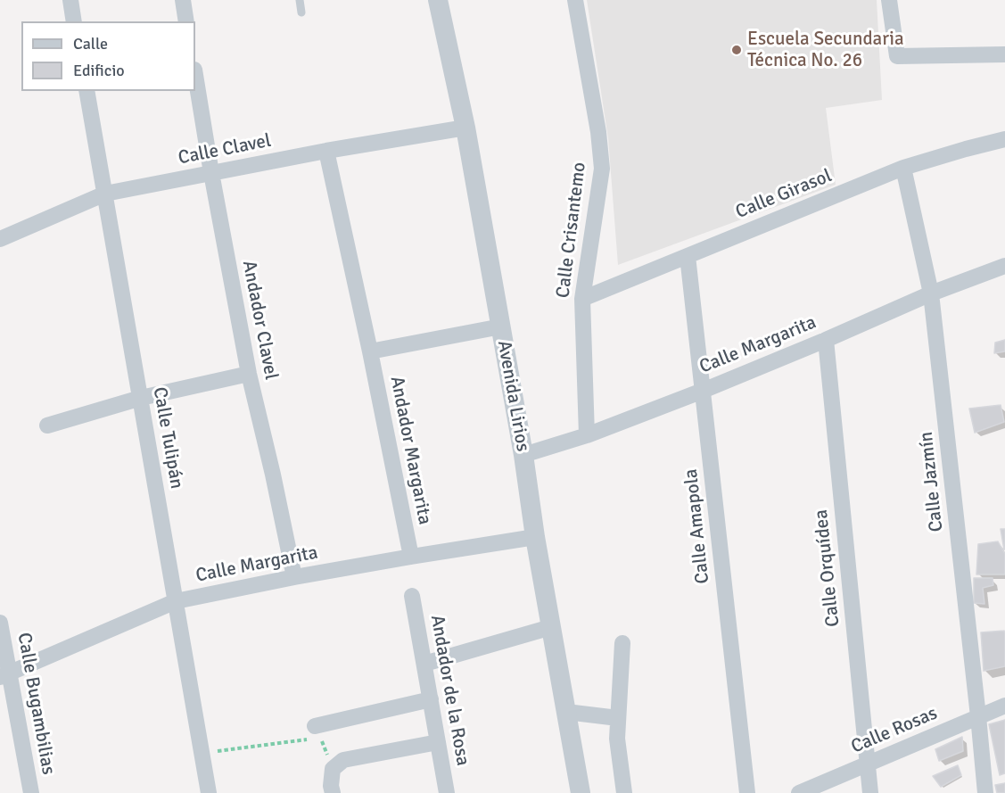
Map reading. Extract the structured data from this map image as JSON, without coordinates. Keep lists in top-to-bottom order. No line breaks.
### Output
{"streets":{"street":["Calle Clavel","Calle Girasol","Calle Crisantemo","Andador Clavel","Calle Margarita","Avenida Lirios","Calle Tulipán","Andador Margarita","Calle Jazmín","Calle Amapola","Calle Orquídea","Andador de la Rosa","Calle Bugambilias","Calle Rosas"]},"crossings":[["Calle Clavel","Andador Clavel"],["Calle Clavel","Avenida Lirios"],["Calle Clavel","Calle Tulipán"],["Calle Girasol","Calle Crisantemo"],["Calle Girasol","Calle Jazmín"],["Calle Girasol","Calle Amapola"],["Calle Crisantemo","Calle Margarita"],["Andador Clavel","Calle Margarita"],["Calle Margarita","Avenida Lirios"],["Calle Margarita","Calle Tulipán"],["Calle Margarita","Andador Margarita"],["Calle Margarita","Calle Jazmín"],["Calle Margarita","Calle Amapola"],["Calle Margarita","Calle Orquídea"],["Calle Margarita","Calle Bugambilias"],["Calle Jazmín","Calle Rosas"],["Calle Orquídea","Calle Rosas"]],"places":["Escuela Secundaria Técnica No. 26"],"legend":["Calle","Edificio"]}
